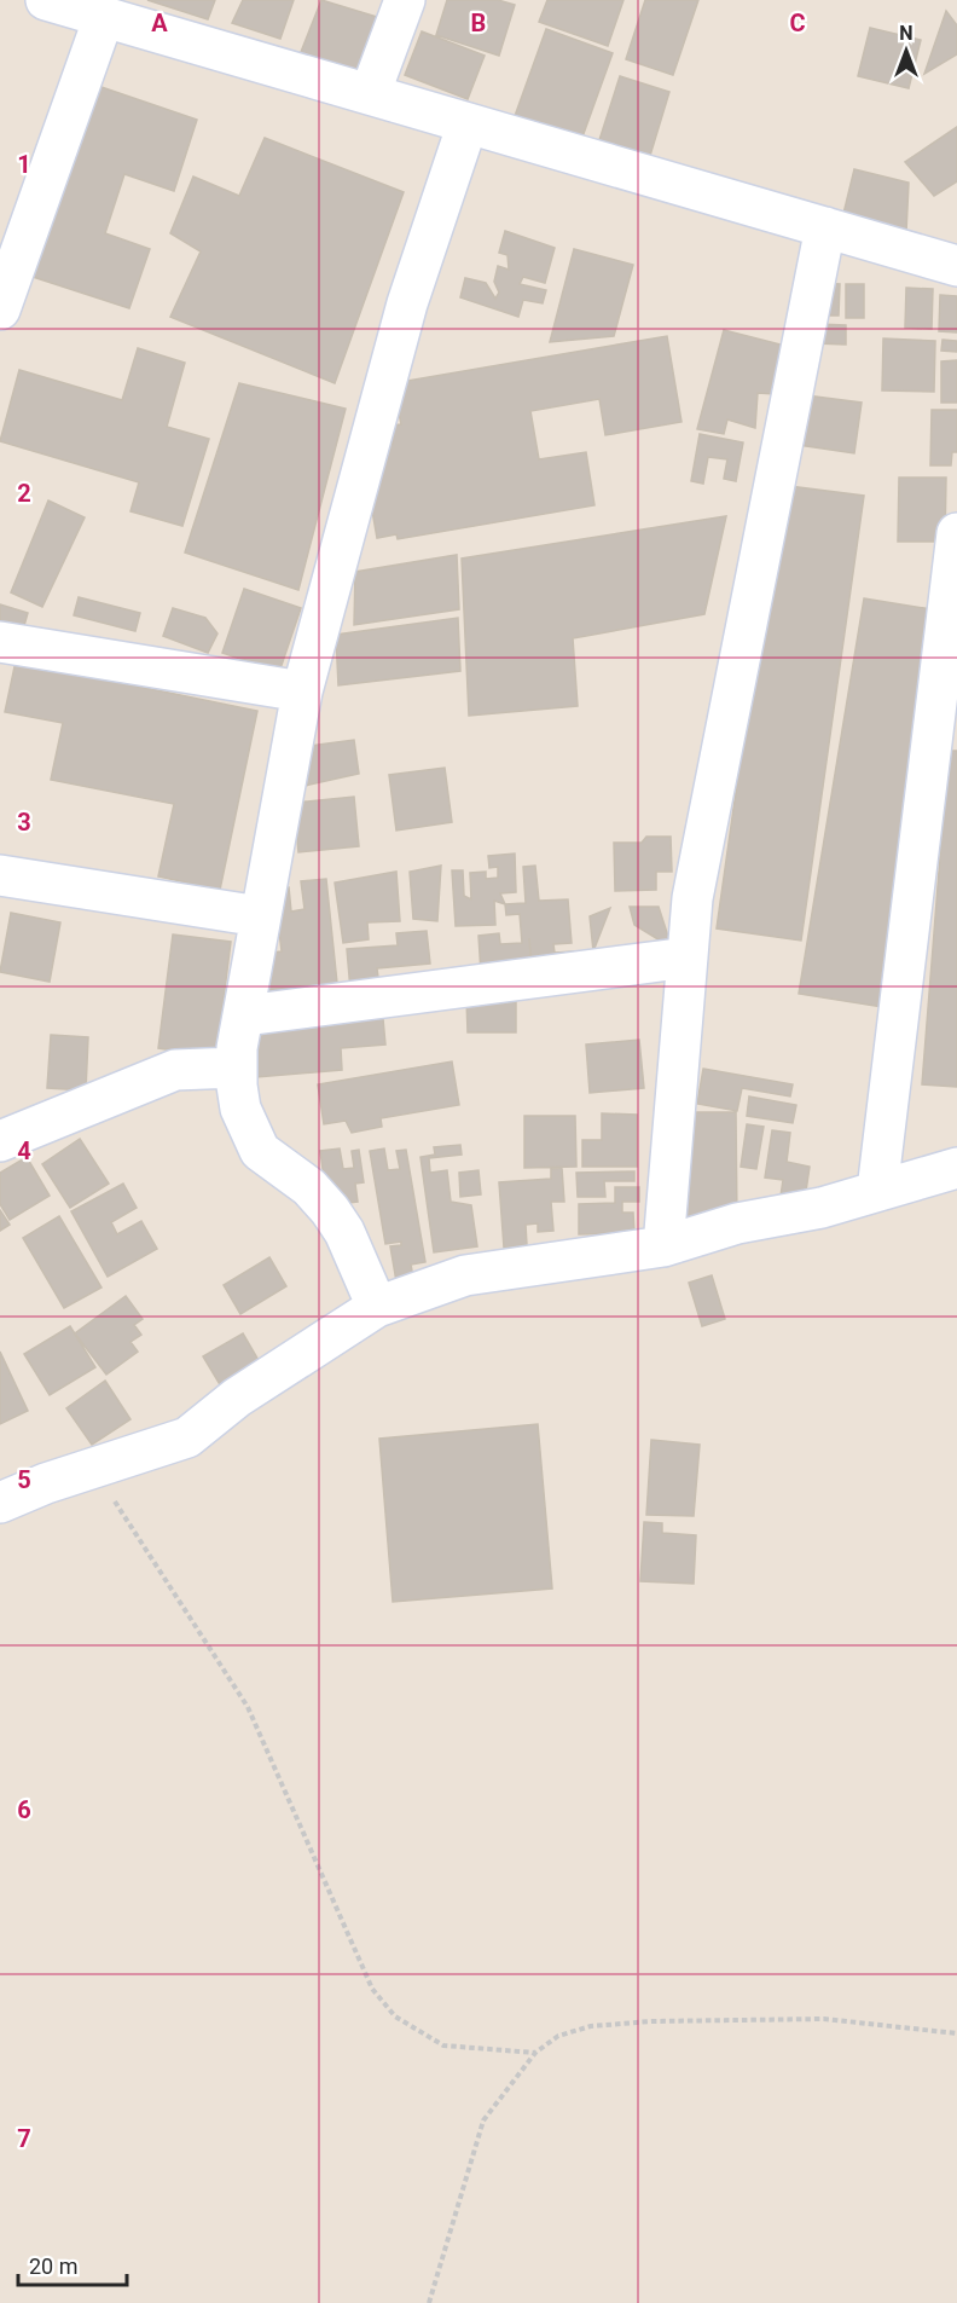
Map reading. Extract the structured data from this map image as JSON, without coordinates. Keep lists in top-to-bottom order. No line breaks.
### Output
{"scale_bar":"20 m","north":"top","grid":{"columns":["A","B","C"],"rows":["1","2","3","4","5","6","7"]}}
